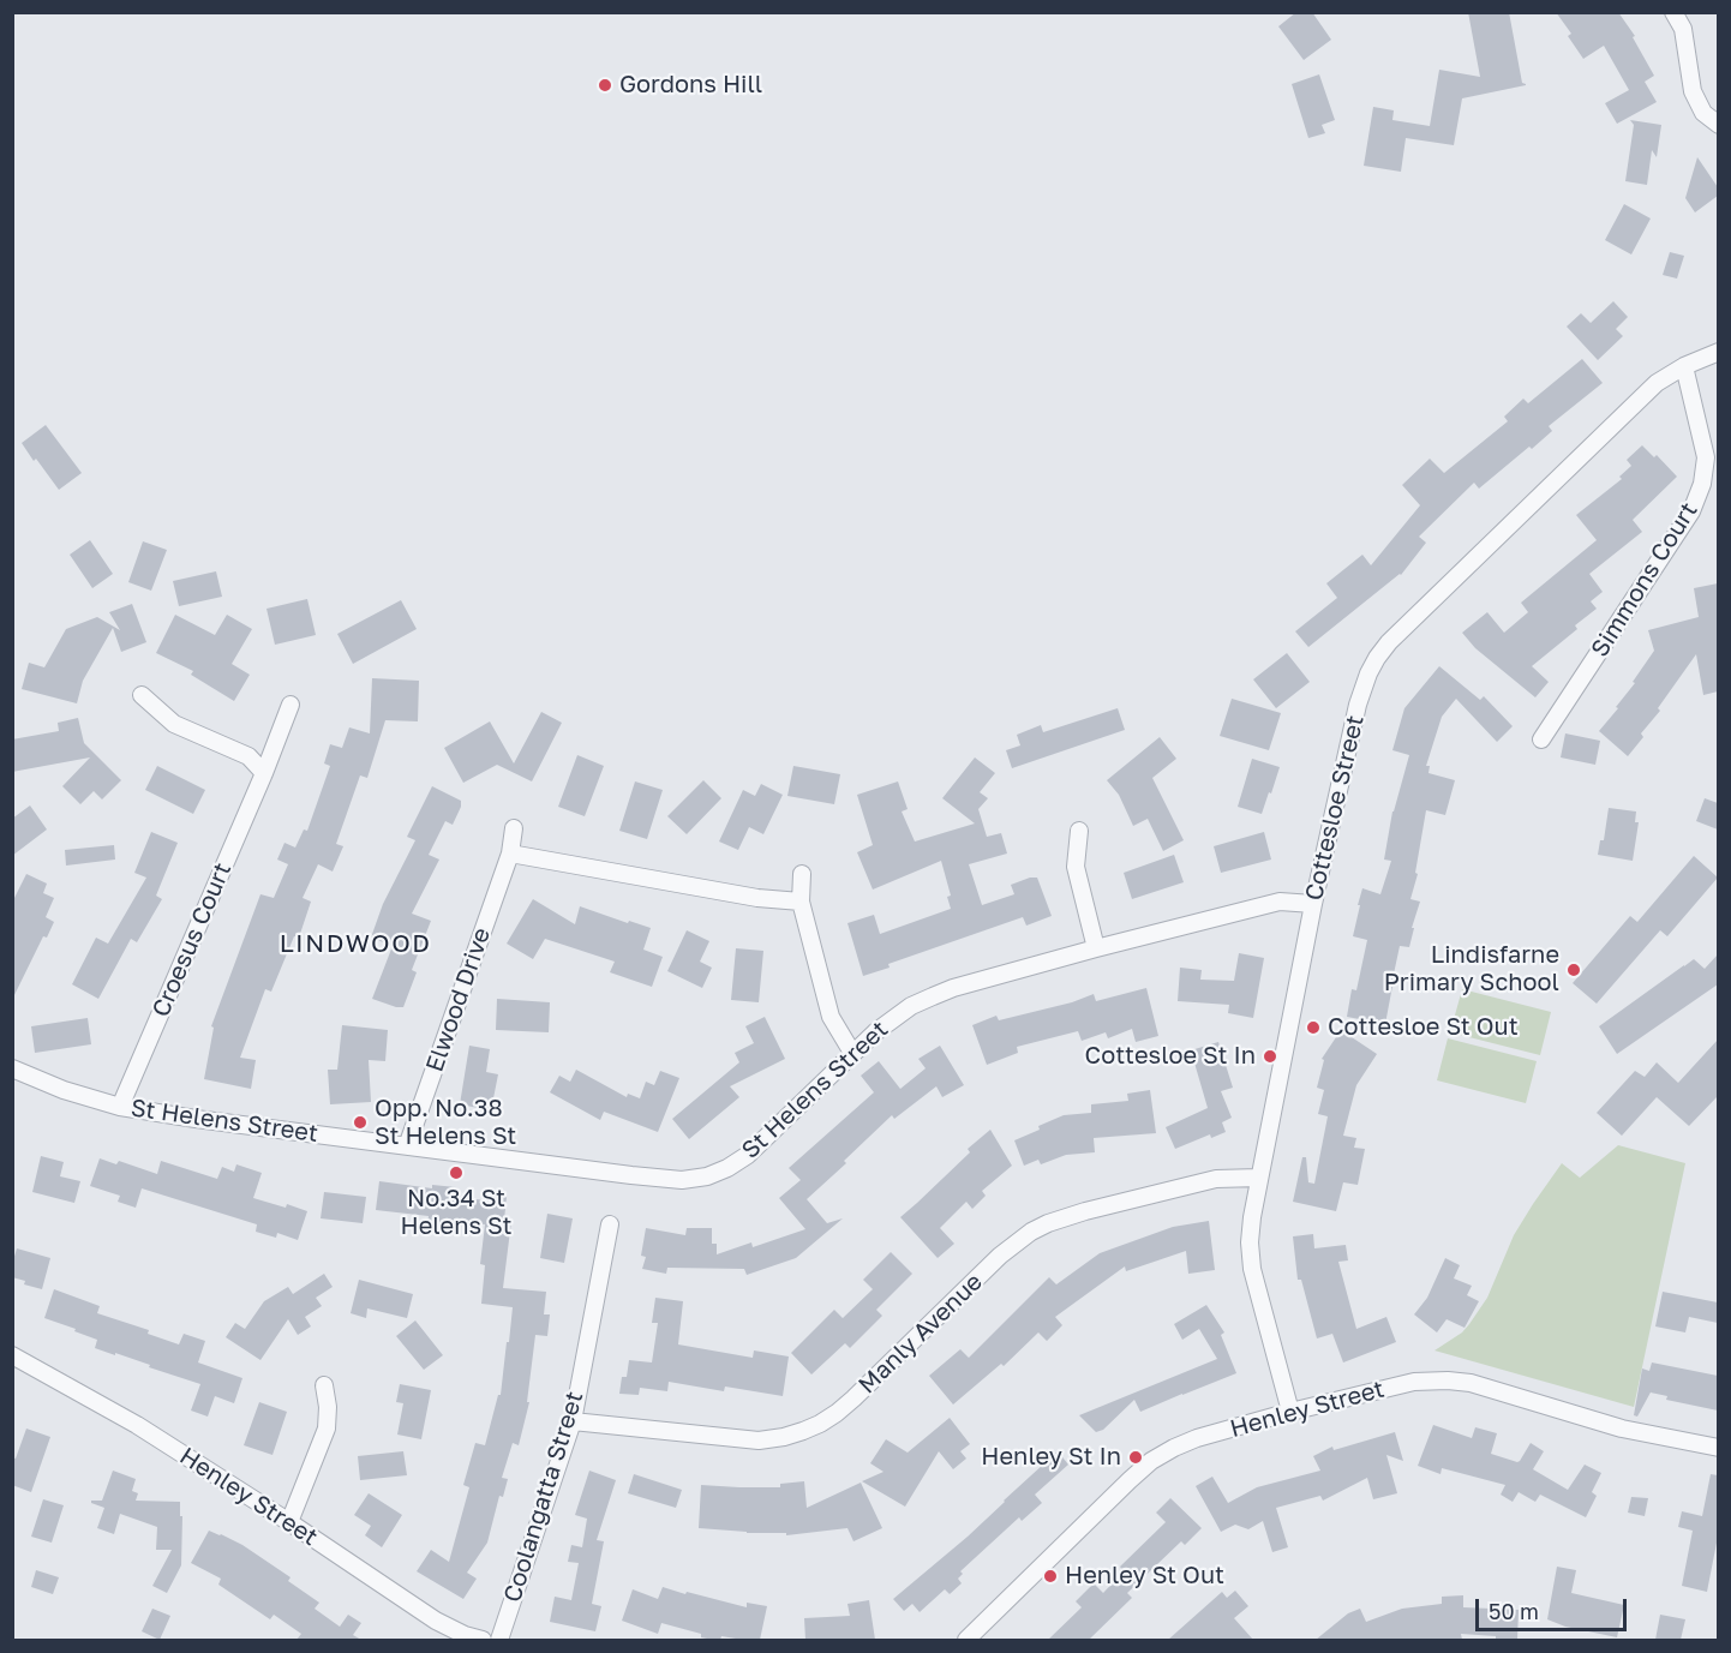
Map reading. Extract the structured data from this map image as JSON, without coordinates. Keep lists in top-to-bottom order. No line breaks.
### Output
{"streets":{"street":["Simmons Court","Cottesloe Street","Croesus Court","Elwood Drive","St Helens Street","Manly Avenue","Henley Street","Coolangatta Street"]},"crossings":[["Simmons Court","Cottesloe Street"],["Cottesloe Street","St Helens Street"],["Cottesloe Street","Manly Avenue"],["Cottesloe Street","Henley Street"],["Croesus Court","St Helens Street"],["Elwood Drive","St Helens Street"],["Manly Avenue","Coolangatta Street"]],"districts":["LINDWOOD"],"places":["Gordons Hill","Lindisfarne Primary School","Cottesloe St Out","Cottesloe St In","Opp. No.38 St Helens St","No.34 St Helens St","Henley St In","Henley St Out"],"scale_bar":"50 m"}
